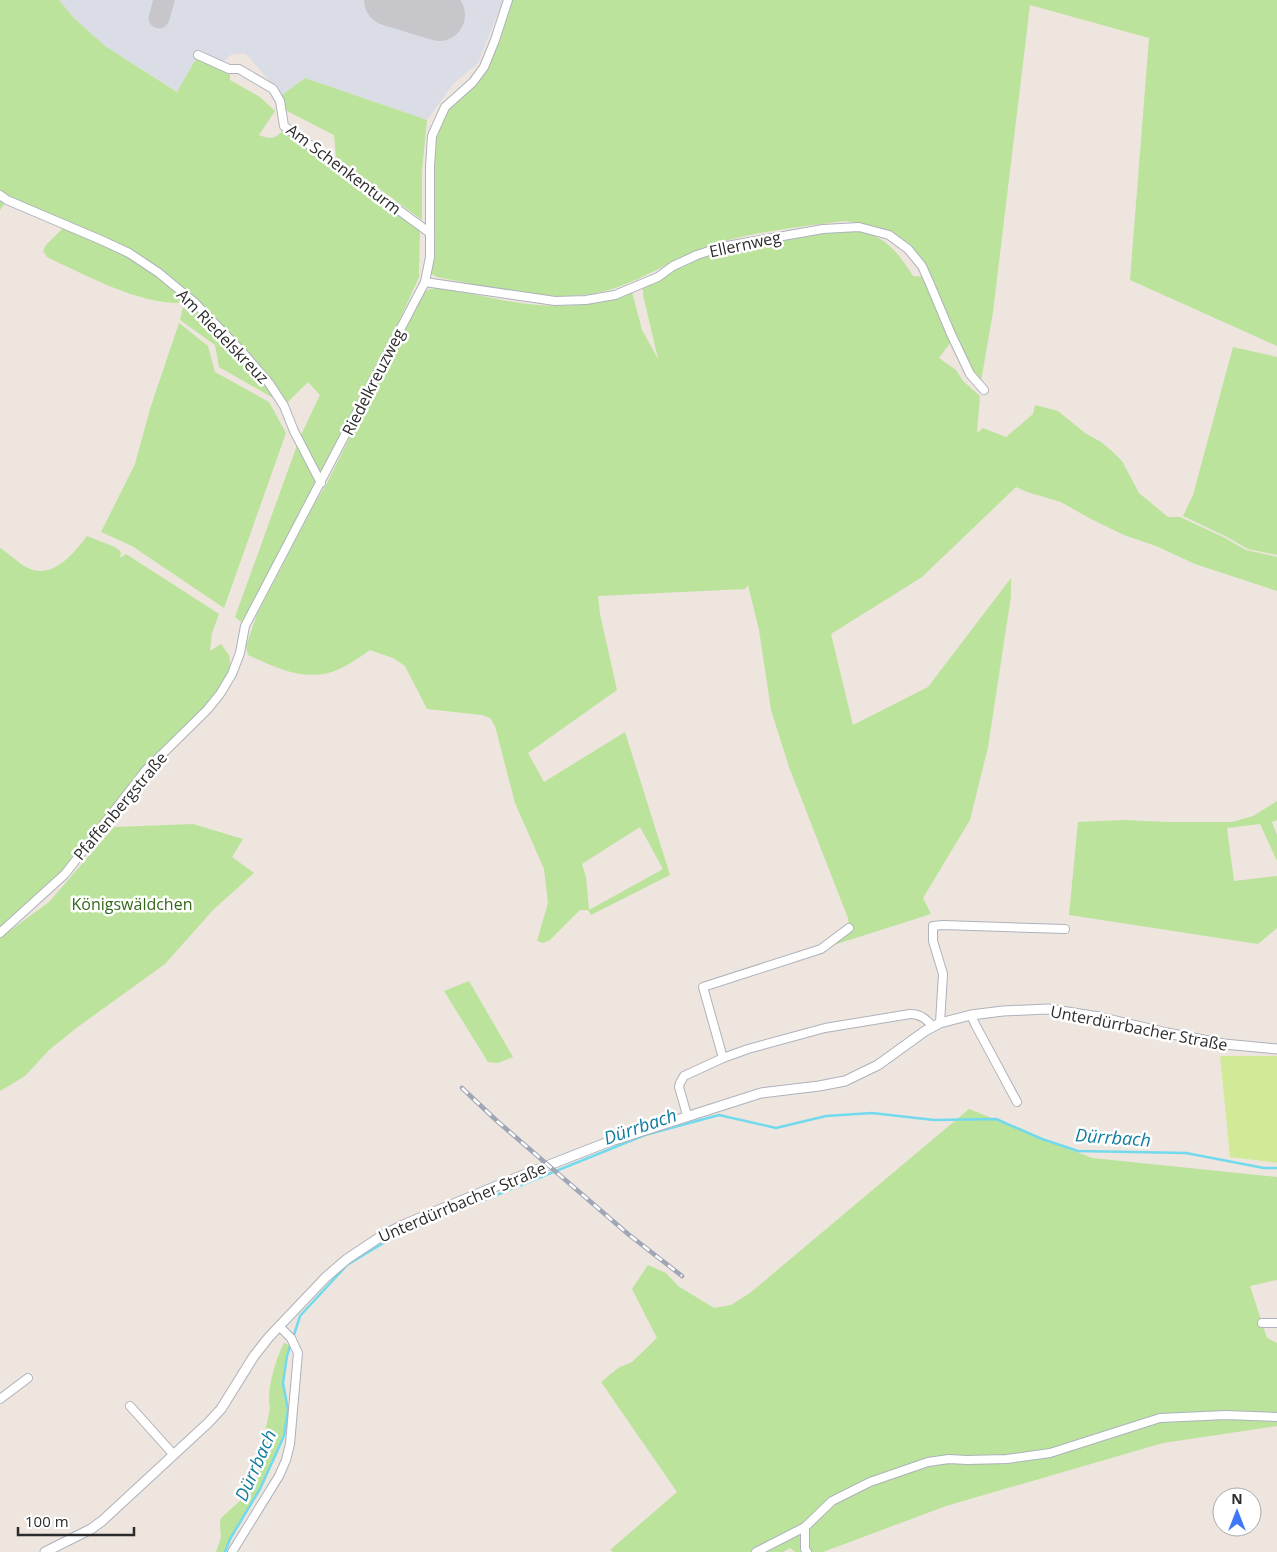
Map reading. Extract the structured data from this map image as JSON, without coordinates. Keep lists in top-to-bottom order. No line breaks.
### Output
{"streets":{"street":["Am Schenkenturm","Ellernweg","Am Riedelskreuz","Riedelkreuzweg","Pfaffenbergstraße","Unterdürrbacher Straße"]},"crossings":[["Am Schenkenturm","Riedelkreuzweg"],["Ellernweg","Riedelkreuzweg"],["Am Riedelskreuz","Riedelkreuzweg"],["Am Riedelskreuz","Pfaffenbergstraße"],["Riedelkreuzweg","Pfaffenbergstraße"]],"water":["Dürrbach"],"parks":["Königswäldchen"],"scale_bar":"100 m","north":"top"}
